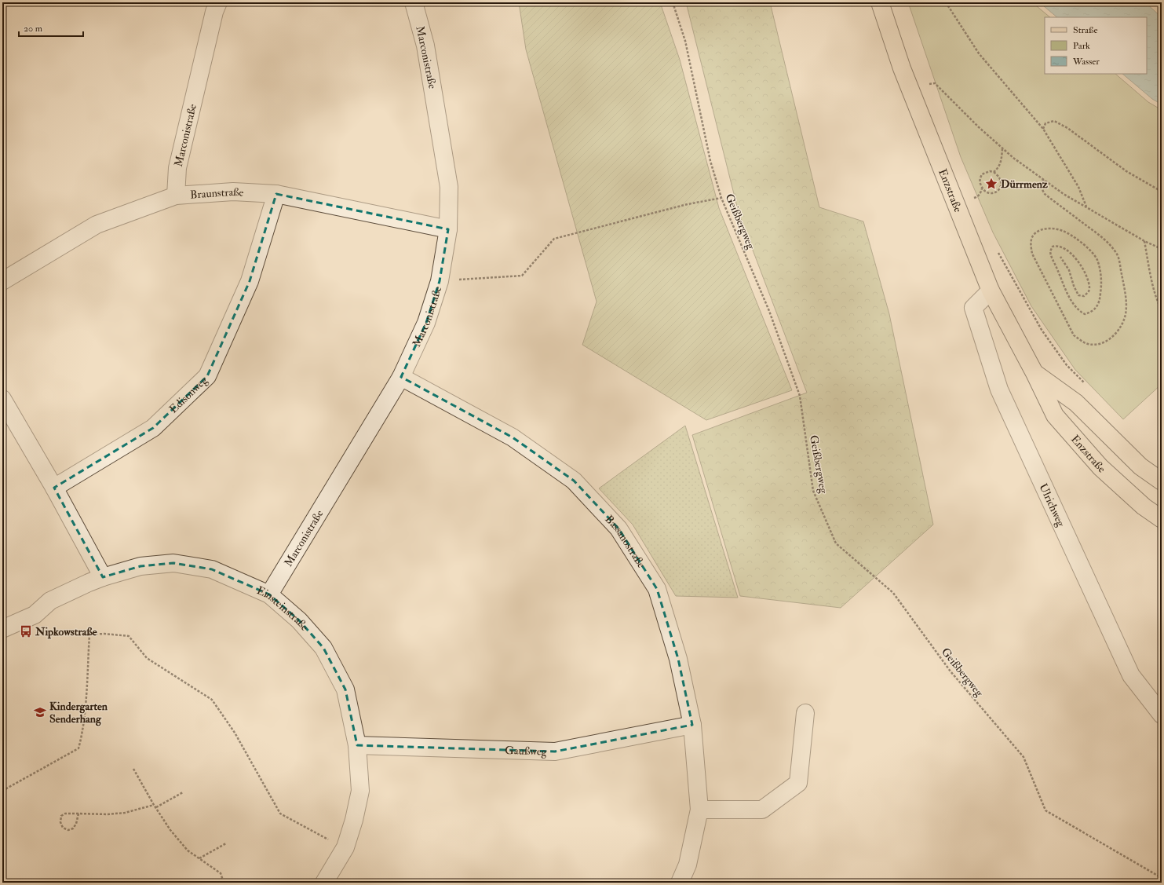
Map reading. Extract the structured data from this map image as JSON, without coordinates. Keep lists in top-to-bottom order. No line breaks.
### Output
{"streets":{"main road":["Enzstraße"],"street":["Marconistraße","Braunstraße","Edisonweg","Ulrichweg","Bassanostraße","Einsteinstraße","Gaußweg"],"path":["Geißbergweg"]},"crossings":[["Marconistraße","Braunstraße"],["Marconistraße","Bassanostraße"],["Marconistraße","Einsteinstraße"],["Enzstraße","Ulrichweg"],["Braunstraße","Edisonweg"],["Bassanostraße","Gaußweg"],["Einsteinstraße","Gaußweg"]],"places":{"place":["Dürrmenz"],"bus stop":["Nipkowstraße"],"school or university":["Kindergarten Senderhang"]},"legend":["Straße","Park","Wasser"],"scale_bar":"20 m"}
